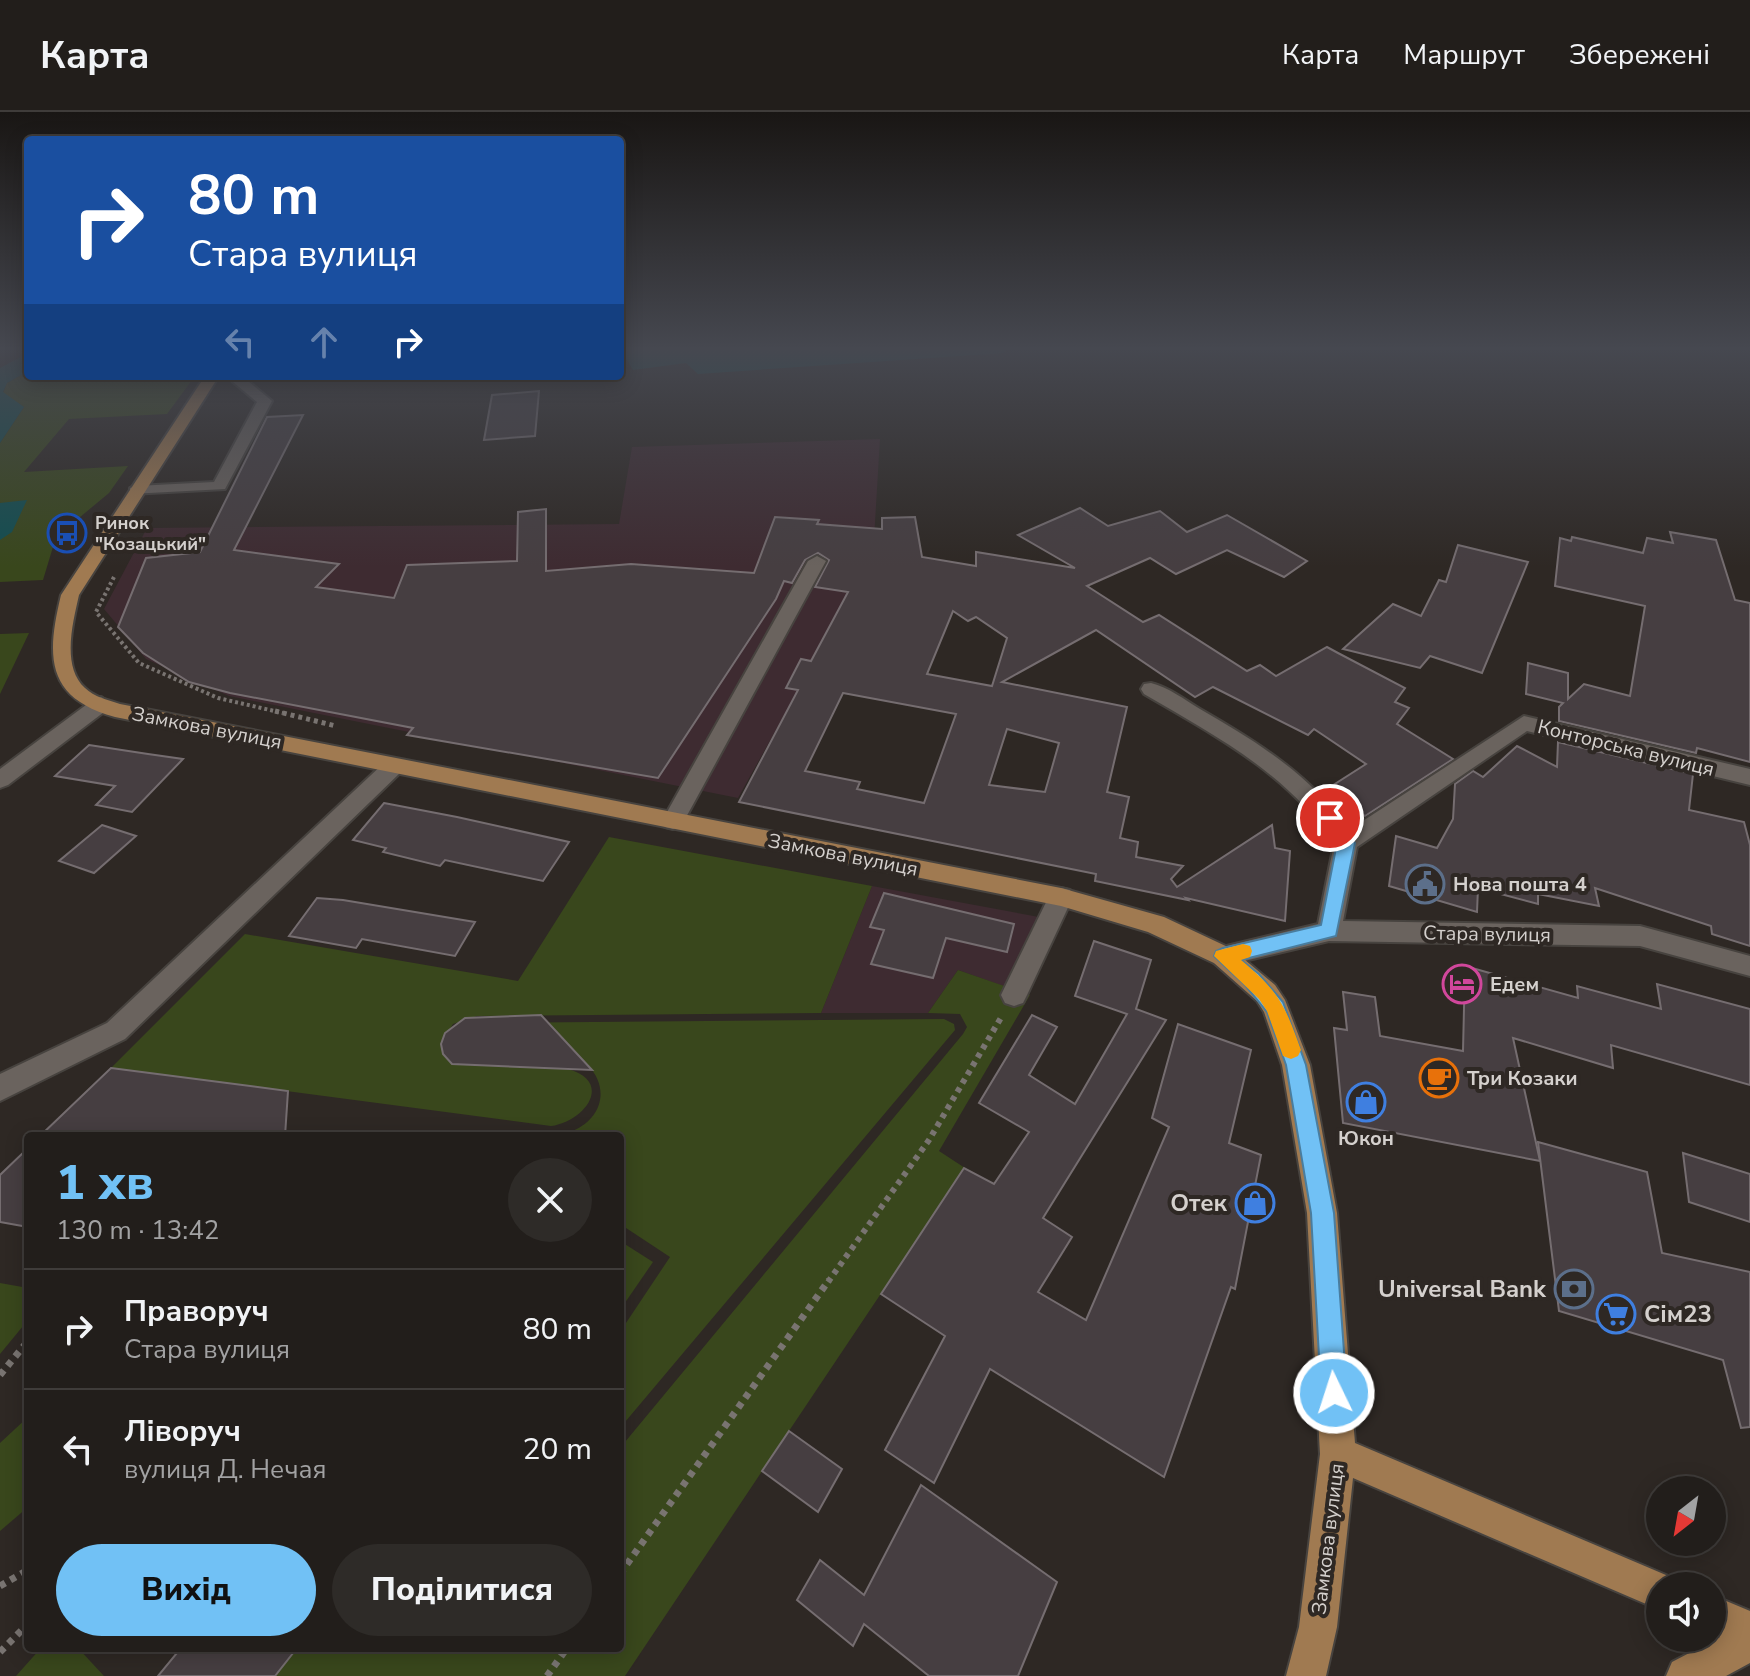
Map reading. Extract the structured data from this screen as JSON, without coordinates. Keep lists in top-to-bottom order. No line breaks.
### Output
{"streets":{"main road":["Замкова вулиця"],"street":["Конторська вулиця","Стара вулиця"]},"crossings":[["Замкова вулиця","Стара вулиця"]],"places":{"bus stop":["Ринок \"Козацький\""],"public building":["Нова пошта 4"],"hotel":["Едем"],"cafe":["Три Козаки"],"shop":["Юкон","Отек"],"bank":["Universal Bank"],"supermarket":["Сім23"]},"north":"bottom left","page":{"header":"Карта","nav":["Карта","Маршрут","Збережені"],"turn":["80 m","Стара вулиця"],"heading":["1 хв","130 m · 13:42"],"list":[{"name":"Праворуч","note":"Стара вулиця","value":"80 m"},{"name":"Ліворуч","note":"вулиця Д. Нечая","value":"20 m"}],"buttons":["Вихід","Поділитися"]}}
